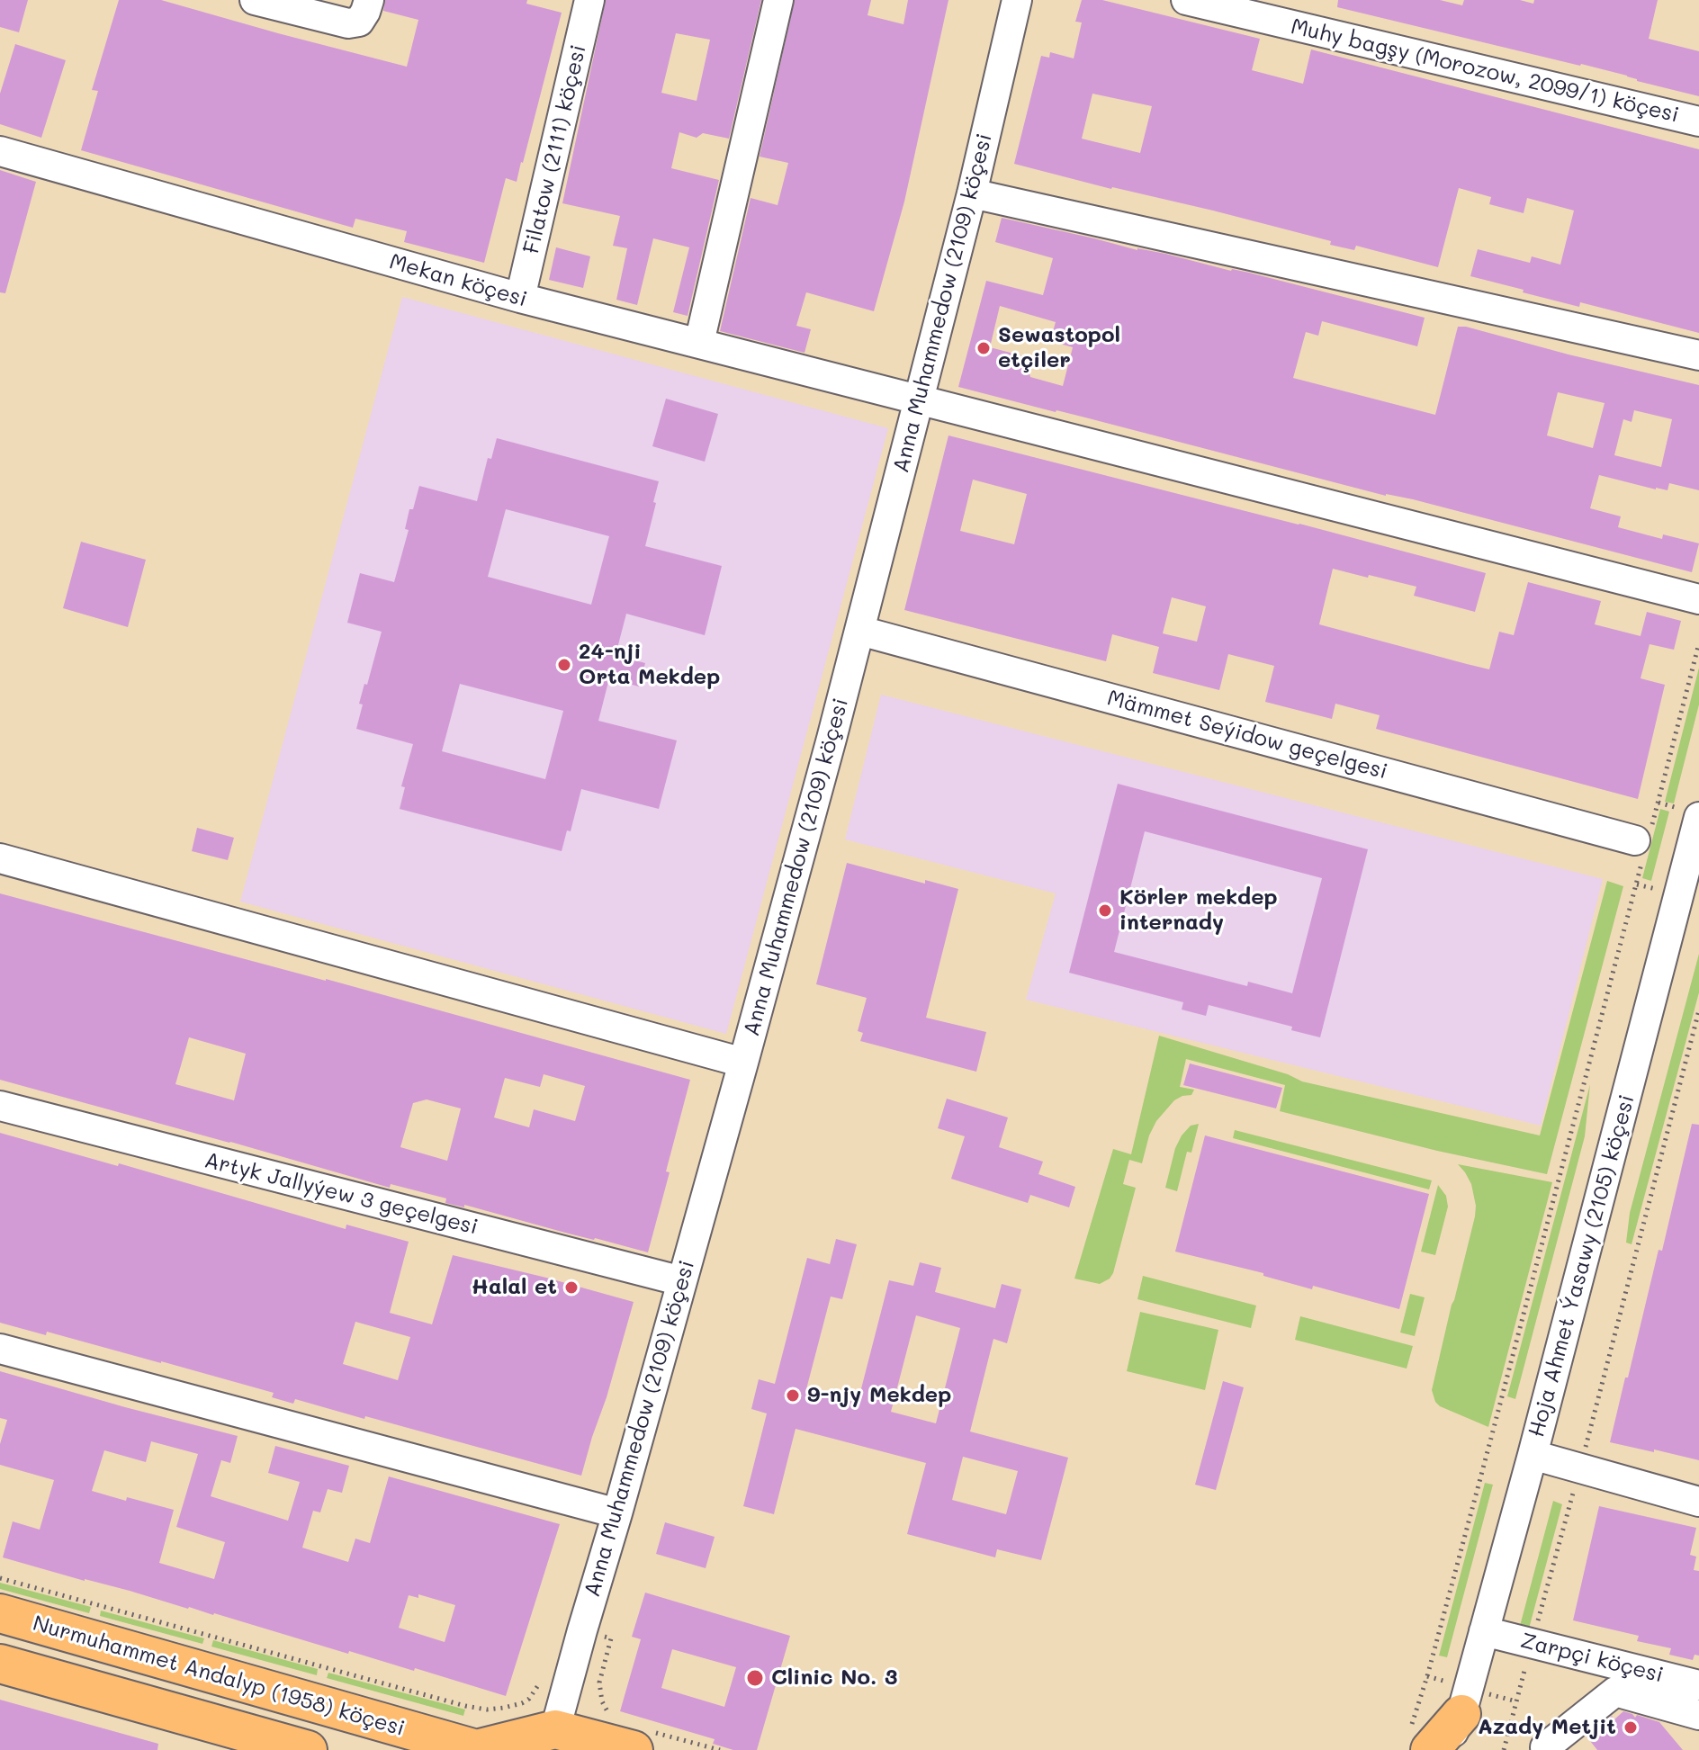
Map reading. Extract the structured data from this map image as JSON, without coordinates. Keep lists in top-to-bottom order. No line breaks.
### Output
{"streets":{"main road":["Nurmuhammet Andalyp (1958) köçesi"],"street":["Muhy bagşy (Morozow, 2099/1) köçesi","Filatow (2111) köçesi","Mekan köçesi","Anna Muhammedow (2109) köçesi","Mämmet Seýidow geçelgesi","Artyk Jallyýew 3 geçelgesi","Hoja Ahmet Ýasawy (2105) köçesi","Zarpçi köçesi"]},"crossings":[["Filatow (2111) köçesi","Mekan köçesi"],["Mekan köçesi","Anna Muhammedow (2109) köçesi"],["Anna Muhammedow (2109) köçesi","Mämmet Seýidow geçelgesi"],["Anna Muhammedow (2109) köçesi","Artyk Jallyýew 3 geçelgesi"],["Hoja Ahmet Ýasawy (2105) köçesi","Zarpçi köçesi"]],"places":["Sewastopol etçiler","24-nji Orta Mekdep","Körler mekdep internady","Halal et","9-njy Mekdep","Clinic No. 3","Azady Metjit"]}
